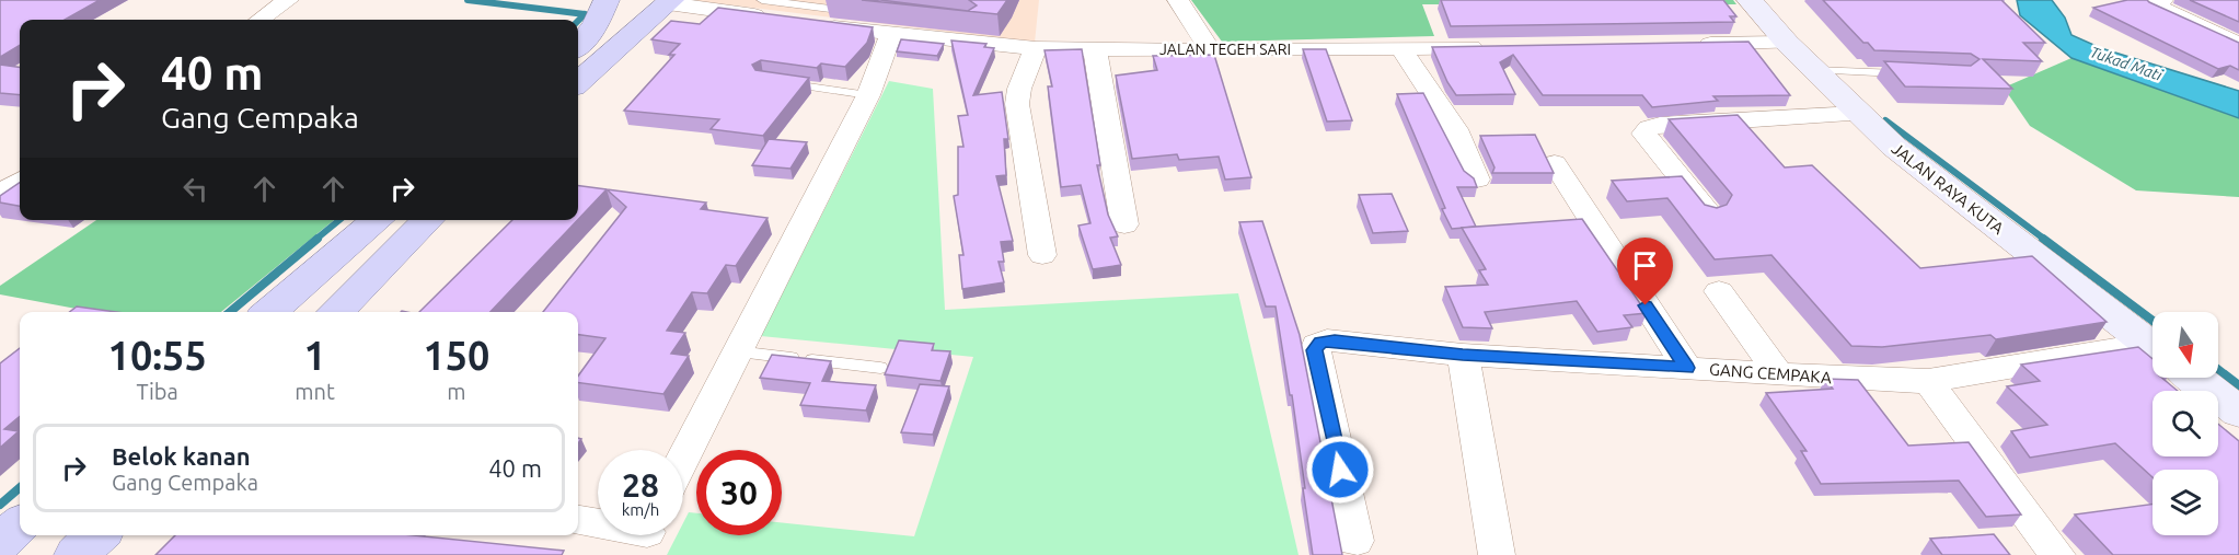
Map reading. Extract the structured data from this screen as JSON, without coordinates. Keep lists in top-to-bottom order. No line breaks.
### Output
{"streets":{"main road":["JALAN RAYA KUTA"],"street":["JALAN TEGEH SARI","GANG CEMPAKA"]},"water":["Tukad Mati"],"north":"bottom","page":{"turn":["40 m","Gang Cempaka"],"eta":["10:55","Tiba","1","mnt","150","m"],"list":[{"name":"Belok kanan","note":"Gang Cempaka","value":"40 m"}],"speed":"28 km/h","limit":"30"}}
